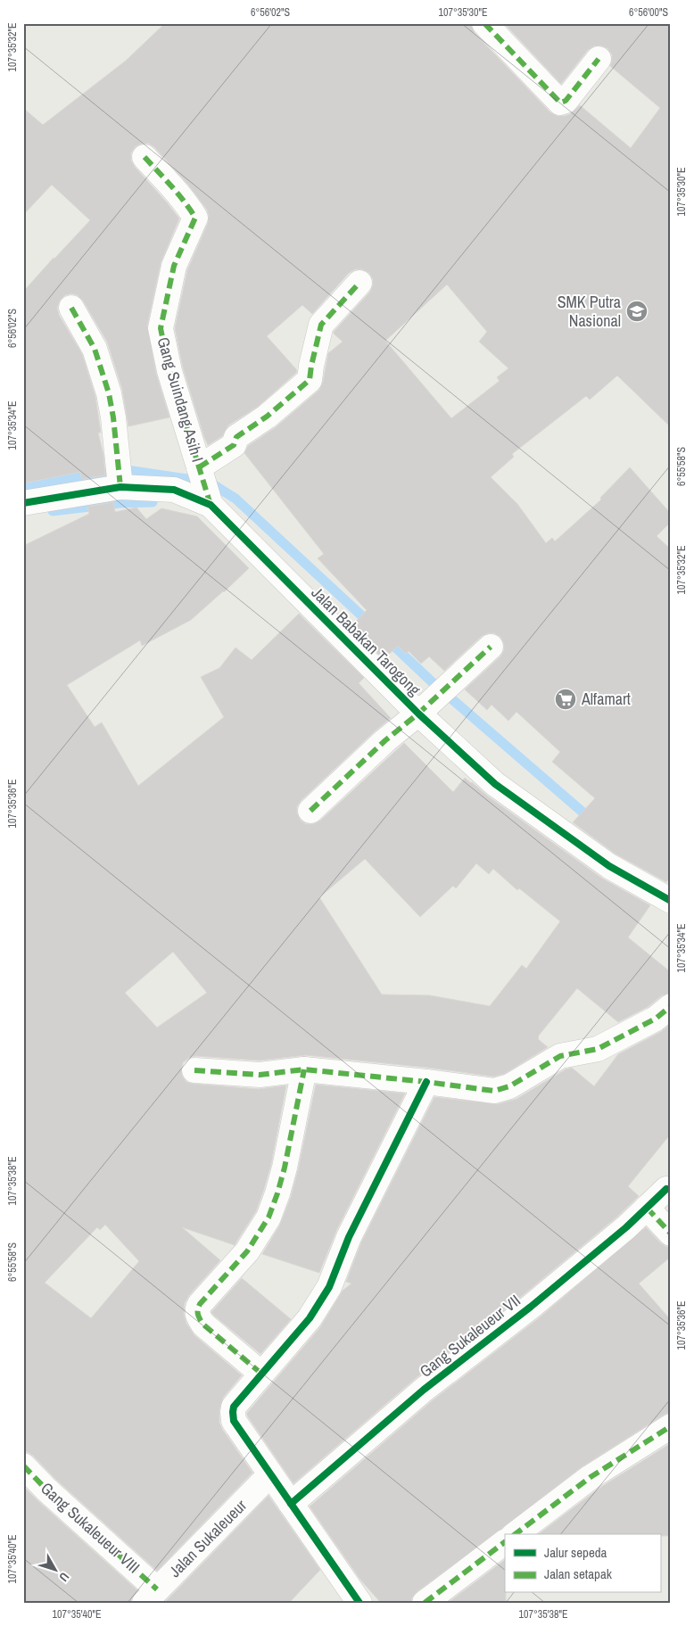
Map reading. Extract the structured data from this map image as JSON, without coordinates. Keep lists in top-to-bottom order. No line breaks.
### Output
{"streets":{"street":["Gang Suindang Asih I","Jalan Babakan Tarogong","Gang Sukaleueur VII","Gang Sukaleueur VIII","Jalan Sukaleueur"]},"crossings":[["Gang Suindang Asih I","Jalan Babakan Tarogong"],["Gang Sukaleueur VIII","Jalan Sukaleueur"]],"places":{"school or university":["SMK Putra Nasional"],"supermarket":["Alfamart"]},"legend":["Jalur sepeda","Jalan setapak"],"north":"bottom right","coordinates":["6°56'02\"S","107°35'30\"E","6°56'00\"S","107°35'32\"E","107°35'34\"E","6°55'58\"S","107°35'36\"E","107°35'38\"E","107°35'40\"E"]}
